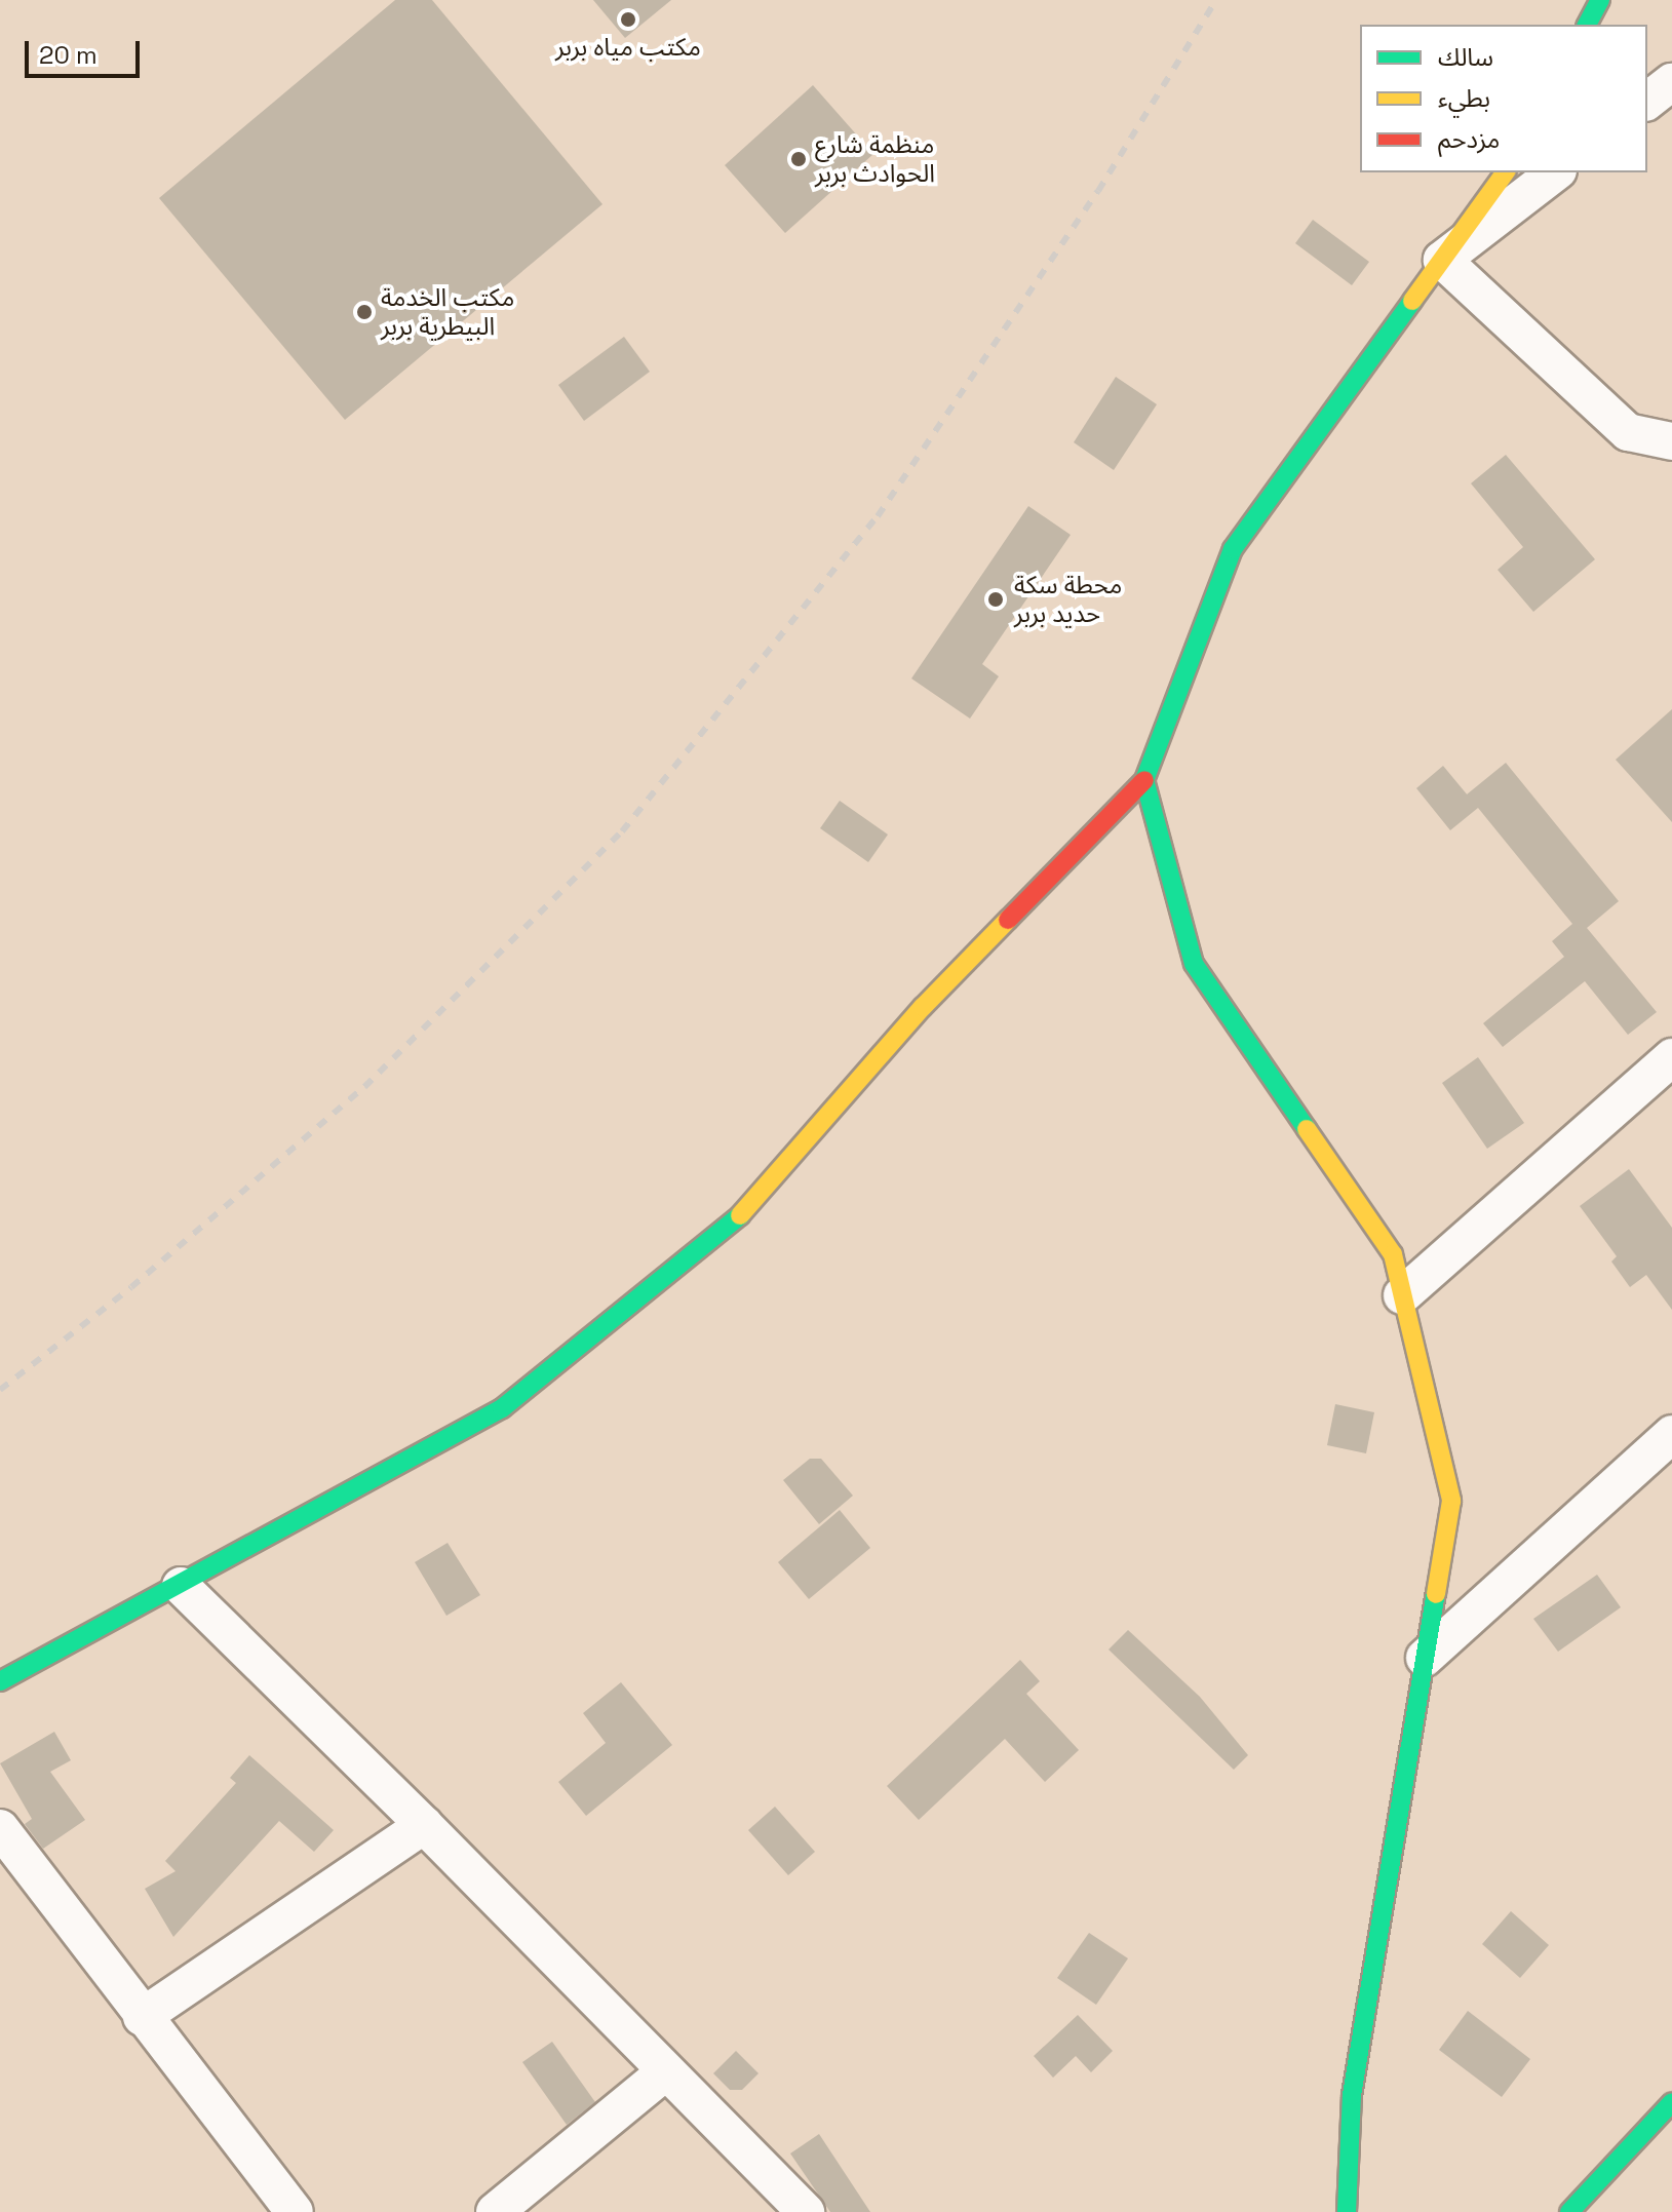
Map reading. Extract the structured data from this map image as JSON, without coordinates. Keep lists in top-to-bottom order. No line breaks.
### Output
{"places":["مكتب مياه بربر","منظمة شارع الحوادث بربر","مكتب الخدمة البيطرية بربر","محطة سكة حديد بربر"],"legend":["سالك","بطيء","مزدحم"],"scale_bar":"20 m"}
